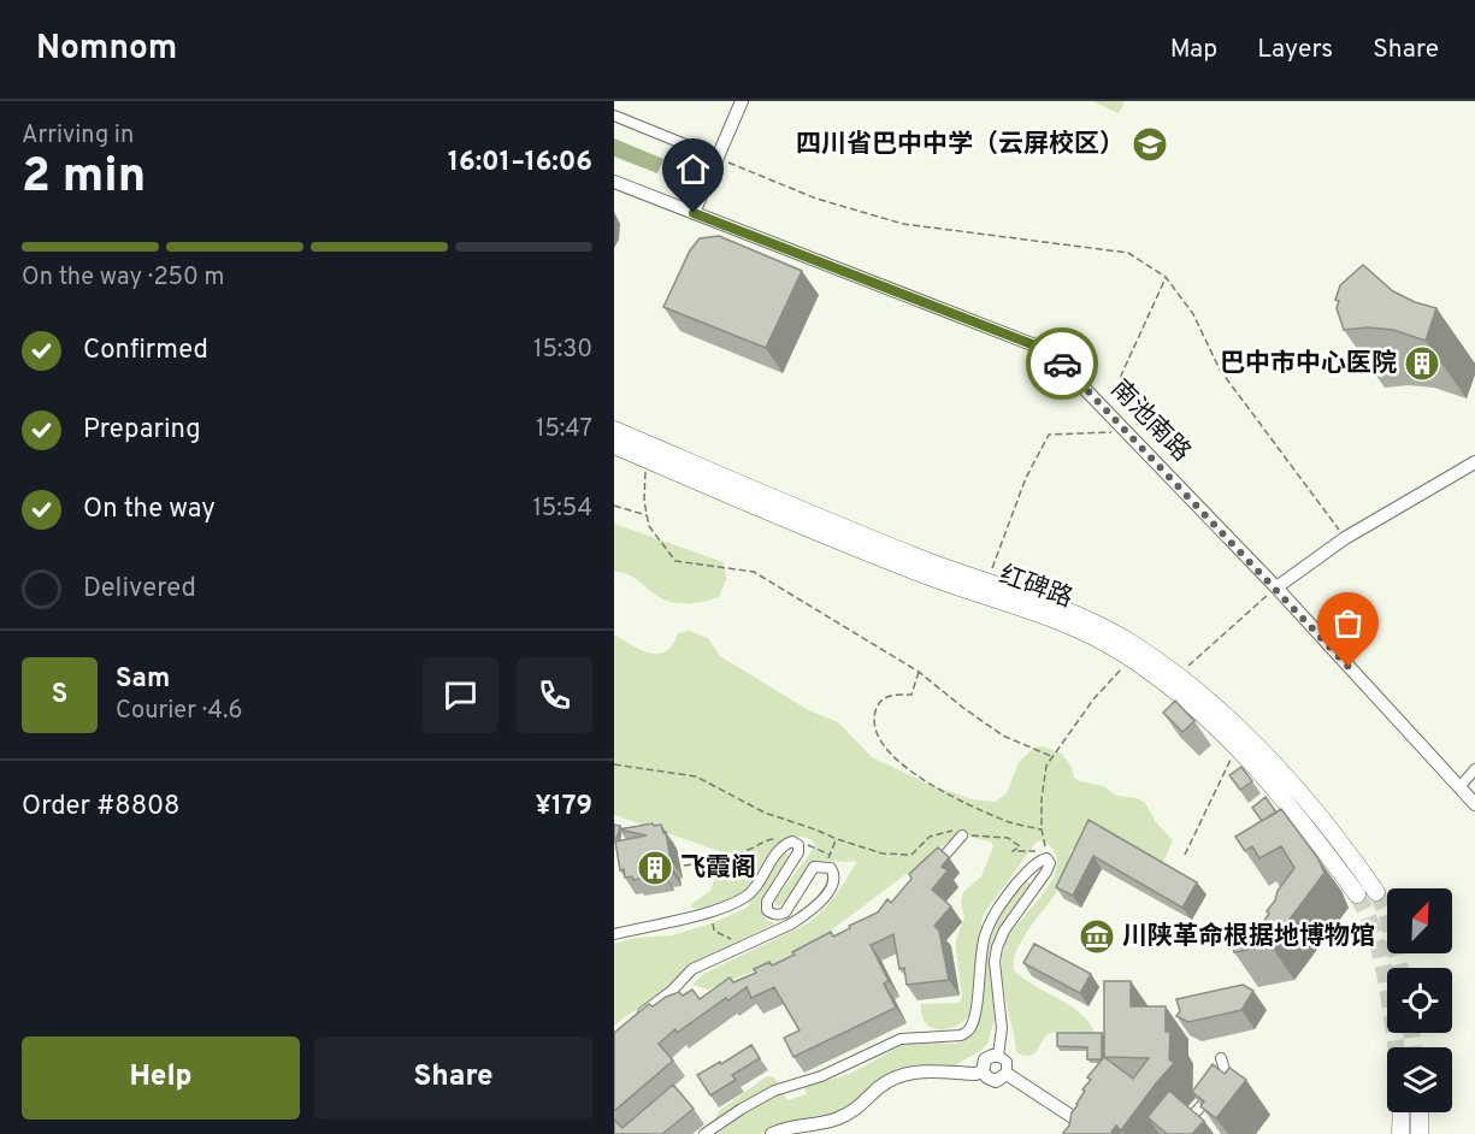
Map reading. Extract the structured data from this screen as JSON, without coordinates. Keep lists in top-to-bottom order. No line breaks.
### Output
{"streets":{"main road":["红碑路"],"street":["南池南路"]},"places":{"school or university":["四川省巴中中学（云屏校区）"],"building":["巴中市中心医院","飞霞阁"],"museum":["川陕革命根据地博物馆"]},"north":"top right","page":{"header":"Nomnom","nav":["Map","Layers","Share"],"heading":["2 min","Arriving in","16:01–16:06"],"panel":["Sam","Courier · 4.6","Order #8808","¥179"],"bar":"On the way · 250 m","list":[["Confirmed","15:30"],["Preparing","15:47"],["On the way","15:54"],"Delivered"],"round":"S","buttons":["Help","Share"]}}
